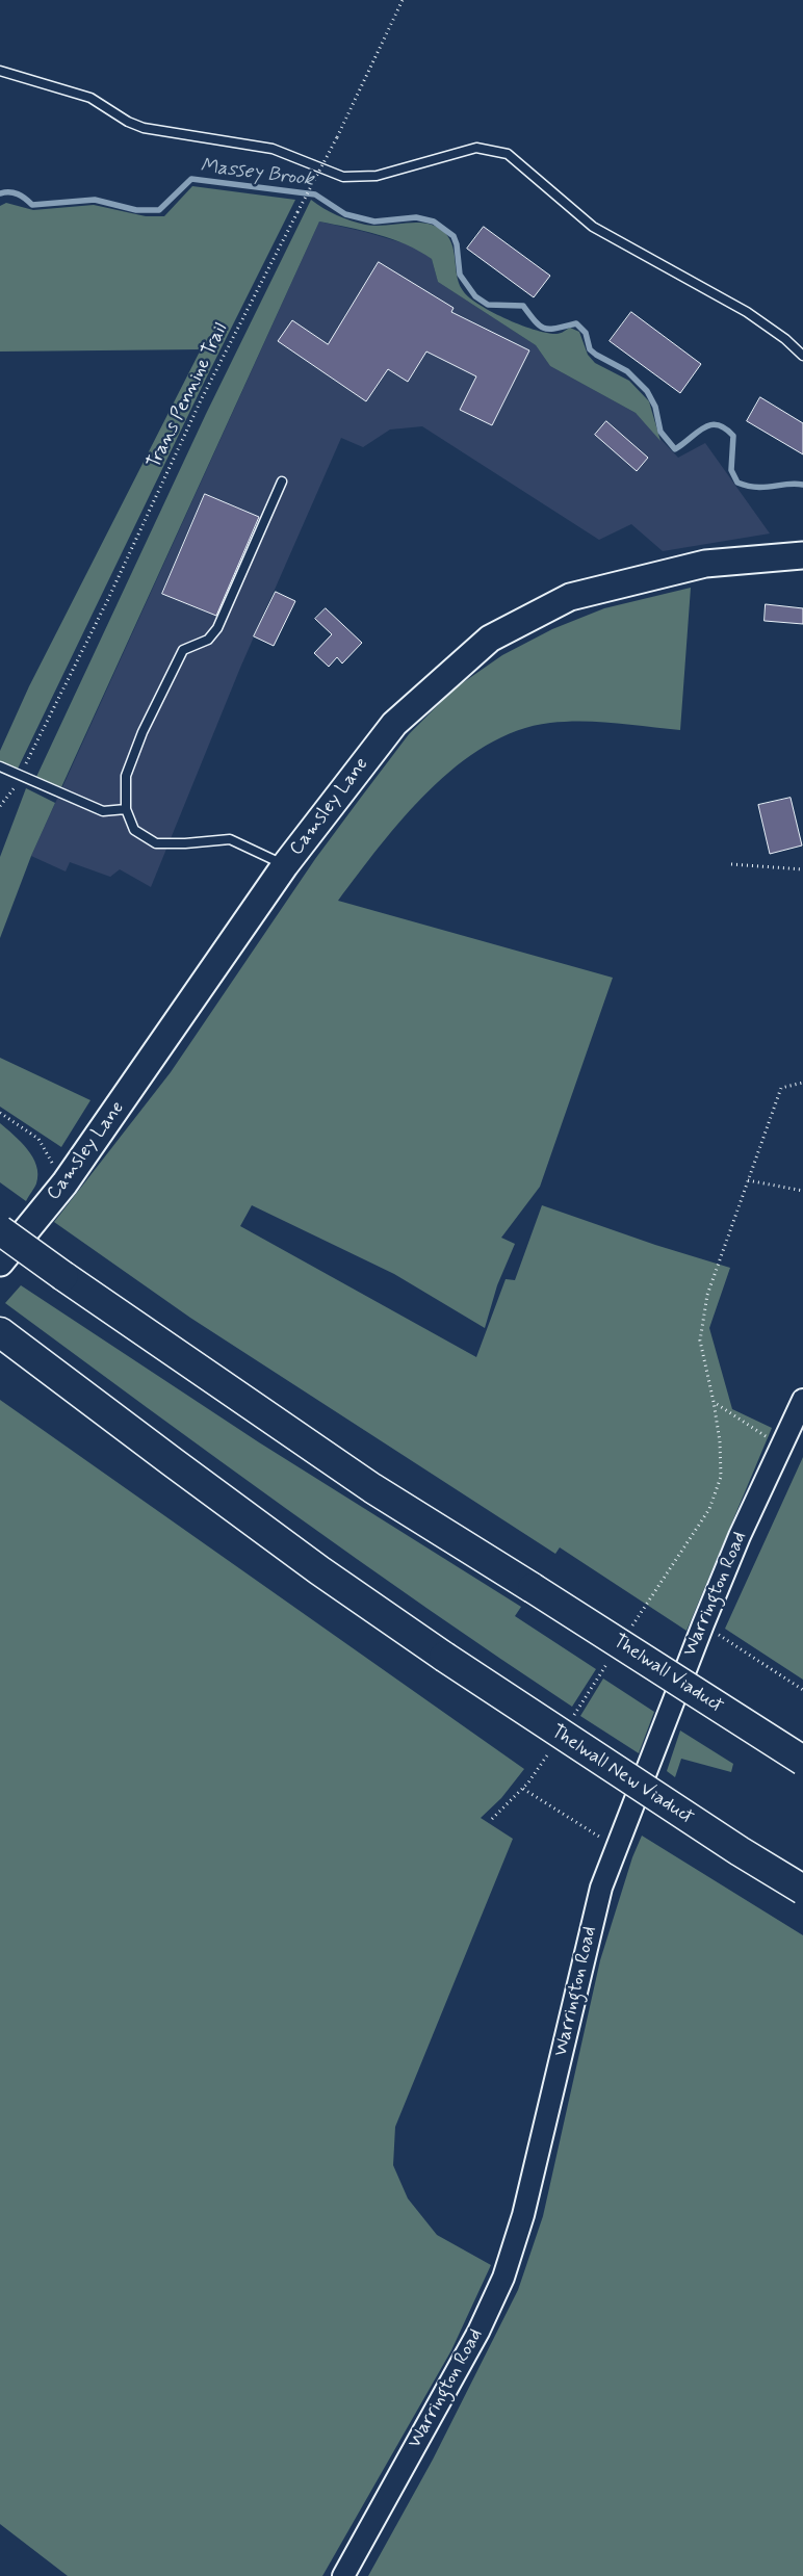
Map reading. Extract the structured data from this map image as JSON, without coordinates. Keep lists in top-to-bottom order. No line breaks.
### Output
{"streets":{"highway":["Thelwall Viaduct","Thelwall New Viaduct"],"main road":["Camsley Lane"],"street":["Warrington Road"],"path":["Trans Pennine Trail"]},"water":["Massey Brook"]}
